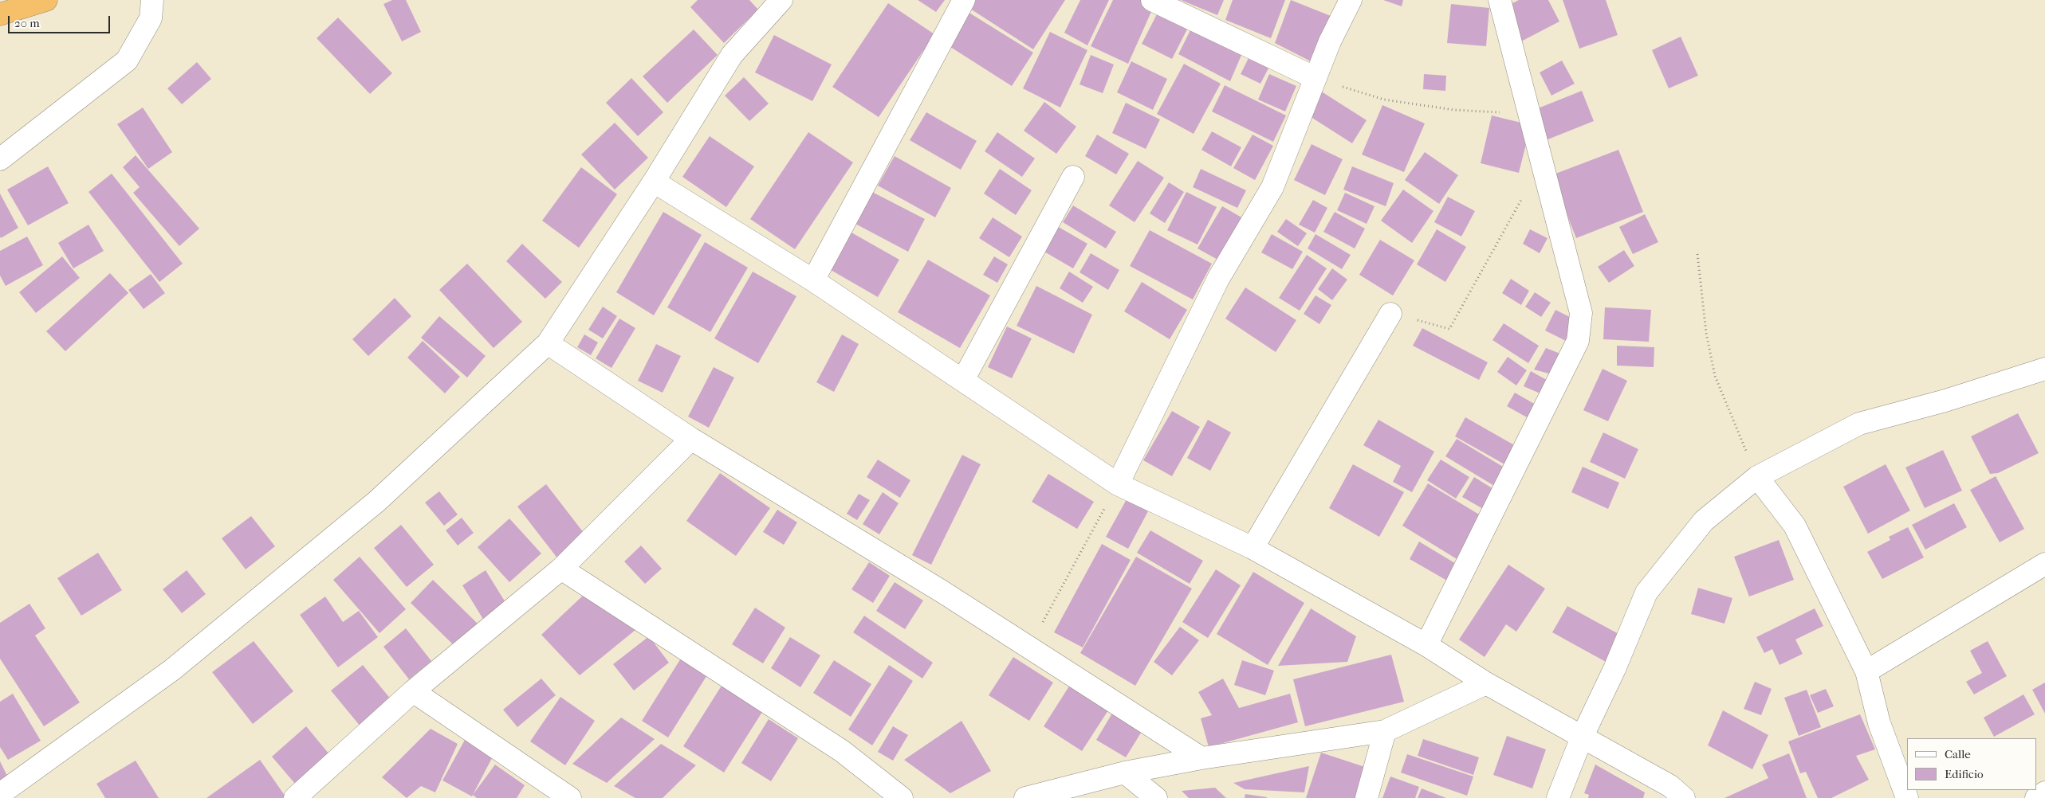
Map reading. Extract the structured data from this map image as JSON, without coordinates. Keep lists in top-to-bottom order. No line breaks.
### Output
{"legend":["Calle","Edificio"],"scale_bar":"20 m"}
